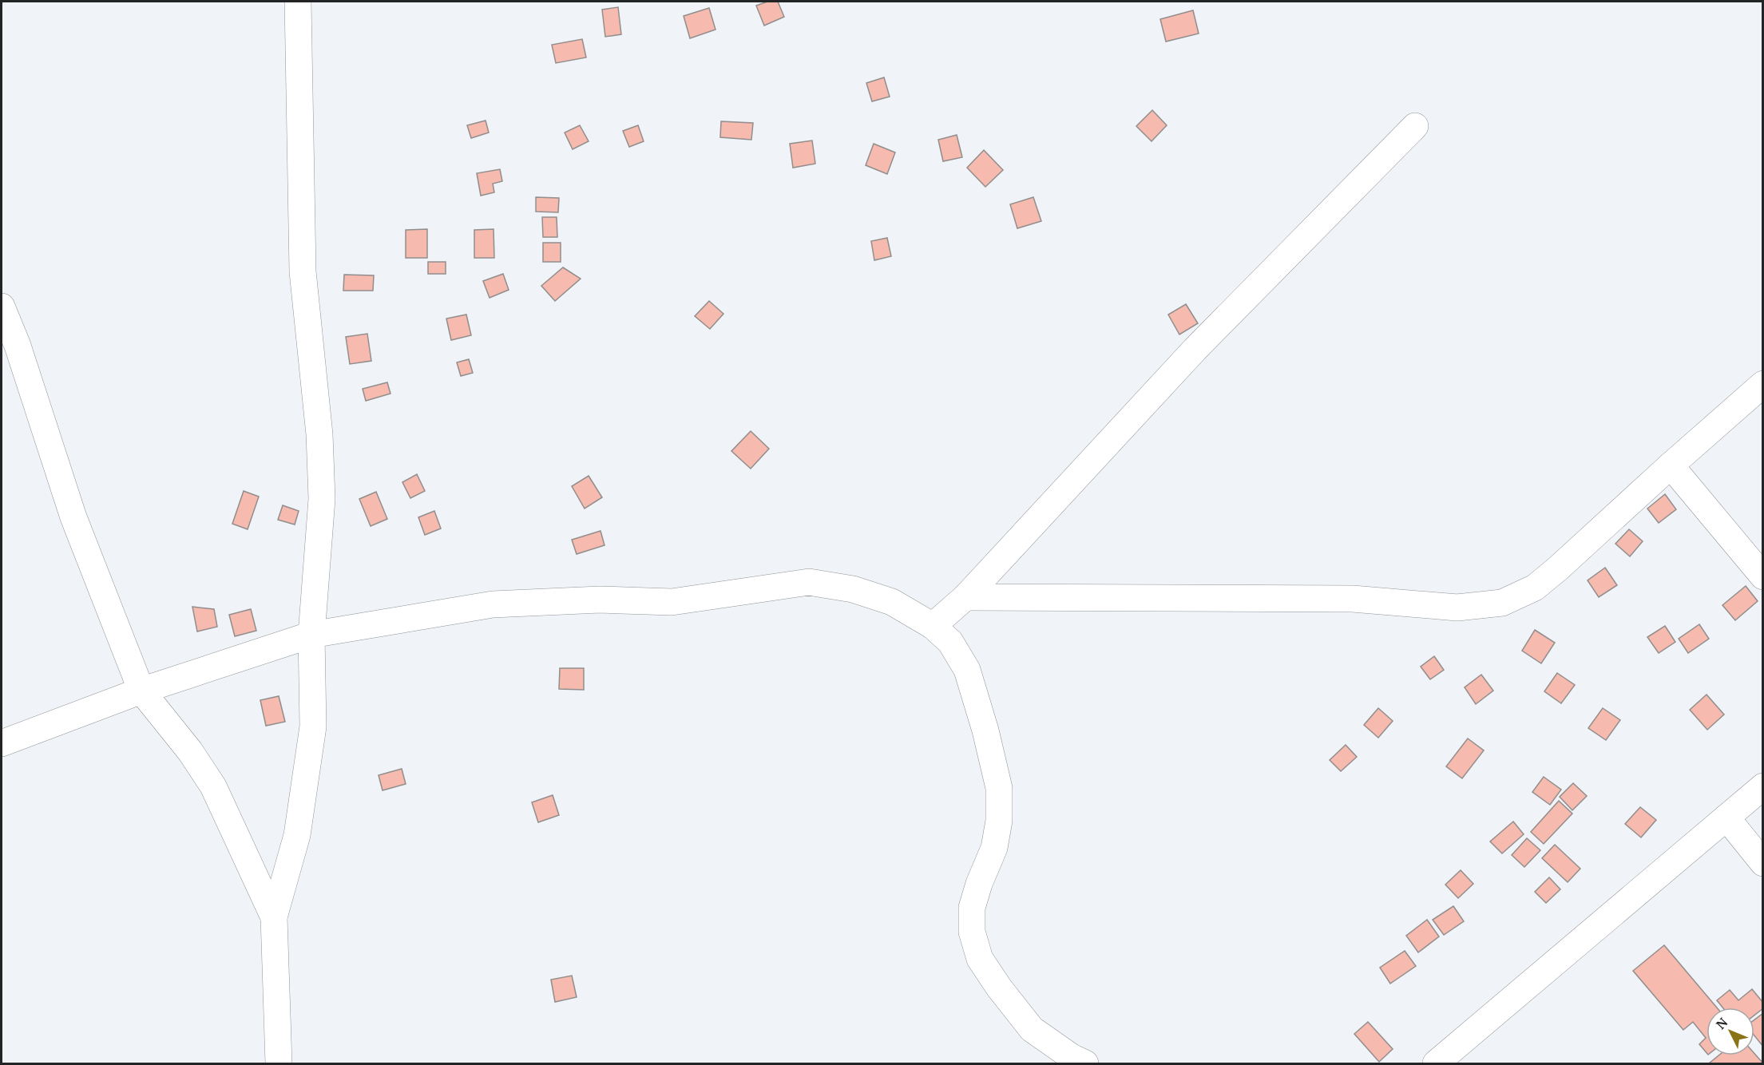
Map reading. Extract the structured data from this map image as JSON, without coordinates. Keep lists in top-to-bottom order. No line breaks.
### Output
{"north":"top left"}
